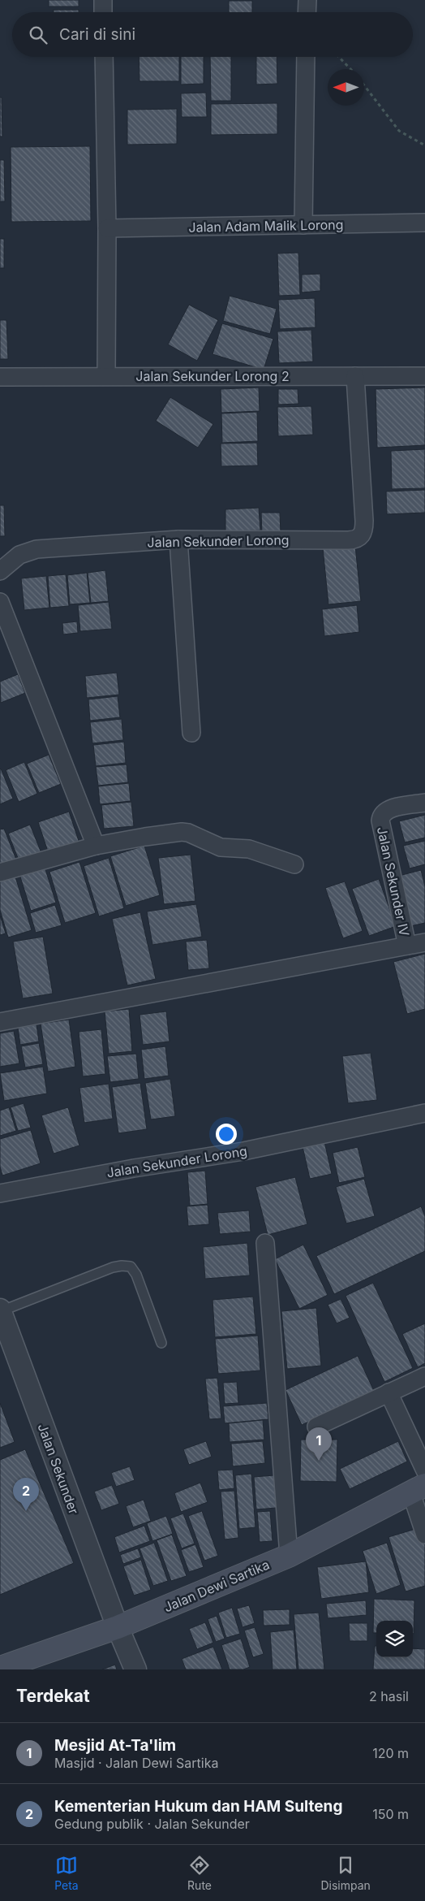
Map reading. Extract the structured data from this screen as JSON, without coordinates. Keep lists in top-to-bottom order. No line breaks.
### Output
{"streets":{"main road":["Jalan Dewi Sartika"],"street":["Jalan Adam Malik Lorong","Jalan Sekunder Lorong 2","Jalan Sekunder Lorong","Jalan Sekunder IV","Jalan Sekunder"]},"crossings":[["Jalan Sekunder Lorong 2","Jalan Sekunder Lorong"],["Jalan Sekunder","Jalan Dewi Sartika"]],"north":"left","page":{"search":"Cari di sini","pins":["1","2"],"heading":["Terdekat","2 hasil"],"list":[{"mark":"1","name":"Mesjid At-Ta'lim","note":"Masjid · Jalan Dewi Sartika","value":"120 m"},{"mark":"2","name":"Kementerian Hukum dan HAM Sulteng","note":"Gedung publik · Jalan Sekunder","value":"150 m"}],"nav":["Peta","Rute","Disimpan"]}}
